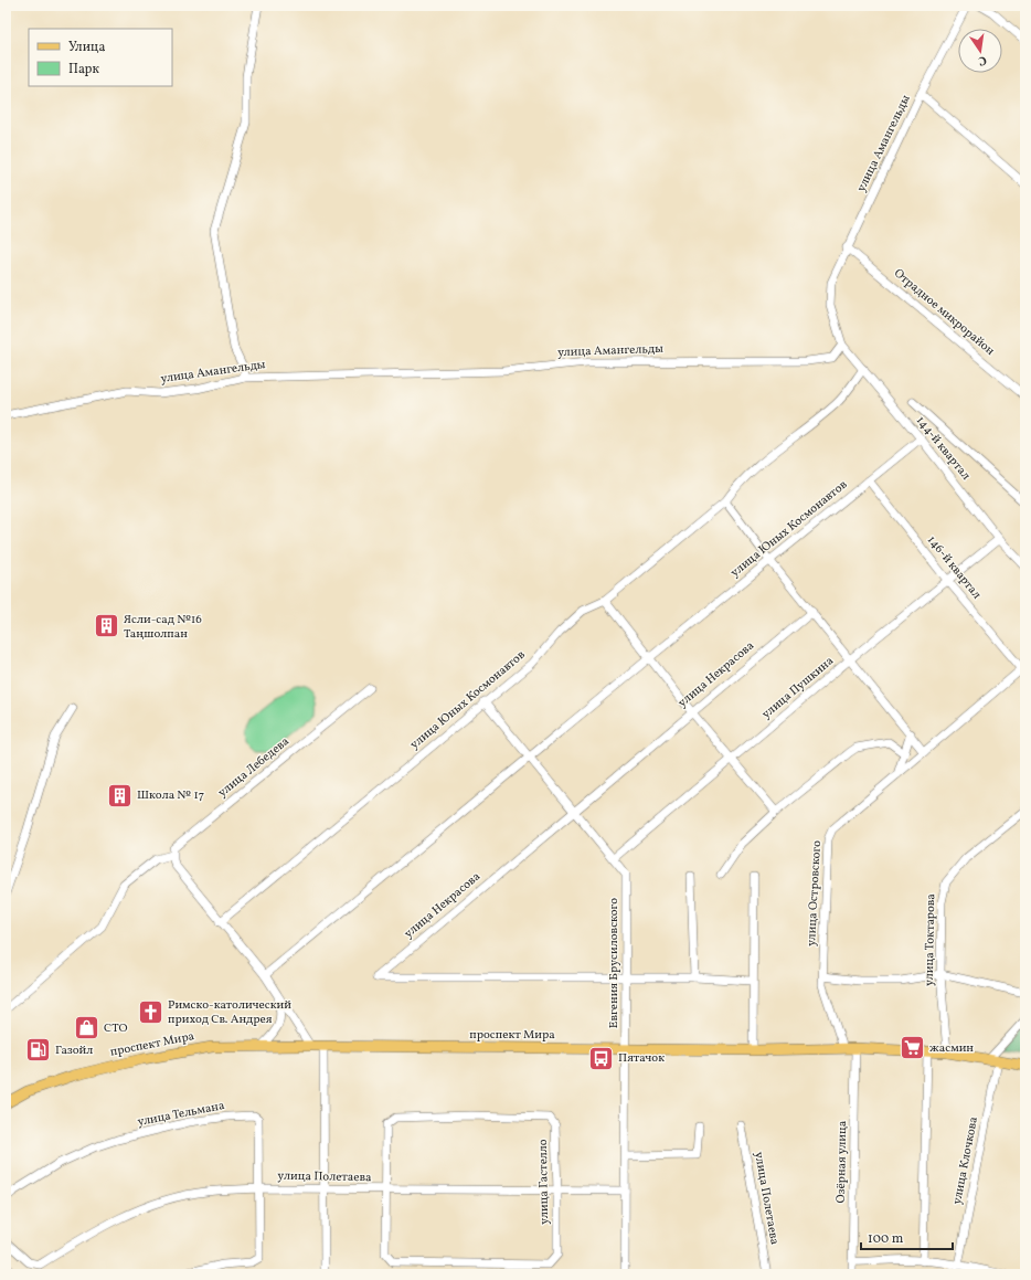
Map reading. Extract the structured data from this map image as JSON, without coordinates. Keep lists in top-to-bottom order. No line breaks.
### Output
{"streets":{"main road":["проспект Мира"],"street":["улица Амангельды","Отрадное микрорайон","144-й квартал","улица Юных Космонавтов","146-й квартал","улица Некрасова","улица Пушкина","улица Лебедева","улица Островского","улица Токтарова","Евгения Брусиловского","улица Тельмана","улица Клочкова","Озёрная улица","улица Полетаева","улица Гастелло"]},"crossings":[["улица Амангельды","Отрадное микрорайон"],["улица Амангельды","144-й квартал"],["144-й квартал","улица Юных Космонавтов"],["144-й квартал","улица Пушкина"],["улица Юных Космонавтов","146-й квартал"],["улица Юных Космонавтов","Евгения Брусиловского"],["146-й квартал","улица Пушкина"],["146-й квартал","улица Островского"],["улица Некрасова","Евгения Брусиловского"],["улица Пушкина","Евгения Брусиловского"],["улица Островского","проспект Мира"],["улица Токтарова","проспект Мира"],["Евгения Брусиловского","проспект Мира"],["Евгения Брусиловского","улица Полетаева"],["проспект Мира","улица Клочкова"],["проспект Мира","Озёрная улица"],["улица Тельмана","улица Полетаева"],["улица Полетаева","улица Гастелло"]],"places":{"building":["Ясли-сад №16 Таңшолпан","Школа № 17"],"church":["Римско-католический приход Св. Андрея"],"shop":["СТО"],"supermarket":["жасмин"],"fuel station":["Газойл"],"bus stop":["Пятачок"]},"legend":["Улица","Парк"],"scale_bar":"100 m","north":"bottom"}
